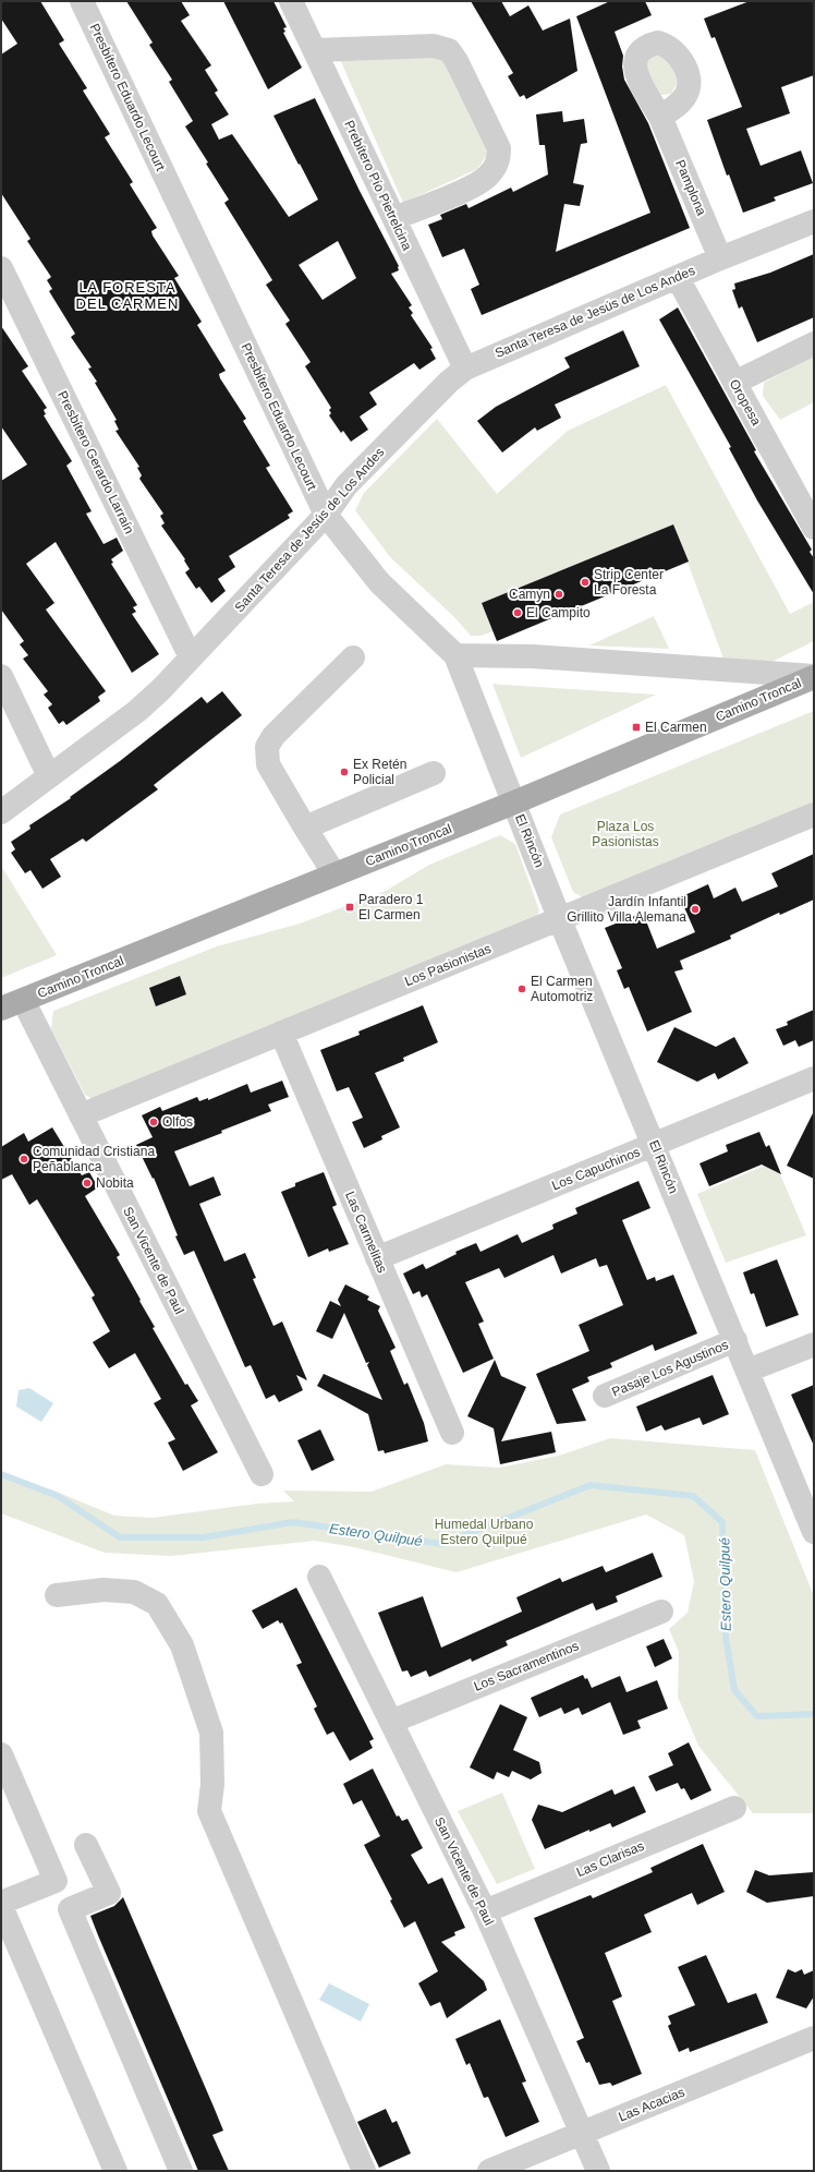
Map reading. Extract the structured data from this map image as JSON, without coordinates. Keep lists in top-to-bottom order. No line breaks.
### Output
{"streets":{"main road":["Camino Troncal"],"street":["Presbítero Eduardo Lecourt","Prebítero Pío Pietrelcina","Pamplona","Santa Teresa de Jesús de Los Andes","Oropesa","Presbítero Gerardo Larraín","El Rincón","Los Pasionistas","Los Capuchinos","Las Carmelitas","San Vicente de Paul","Pasaje Los Agustinos","Los Sacramentinos","Las Clarisas","Las Acacias"]},"crossings":[["Presbítero Eduardo Lecourt","Santa Teresa de Jesús de Los Andes"],["Presbítero Eduardo Lecourt","Camino Troncal"],["Presbítero Eduardo Lecourt","El Rincón"],["Prebítero Pío Pietrelcina","Santa Teresa de Jesús de Los Andes"],["Pamplona","Santa Teresa de Jesús de Los Andes"],["Santa Teresa de Jesús de Los Andes","Oropesa"],["Santa Teresa de Jesús de Los Andes","Presbítero Gerardo Larraín"],["Camino Troncal","El Rincón"],["Camino Troncal","San Vicente de Paul"],["El Rincón","Los Pasionistas"],["El Rincón","Los Capuchinos"],["El Rincón","Pasaje Los Agustinos"],["Los Pasionistas","Las Carmelitas"],["Los Pasionistas","San Vicente de Paul"],["Los Capuchinos","Las Carmelitas"],["San Vicente de Paul","Los Sacramentinos"],["San Vicente de Paul","Las Clarisas"],["San Vicente de Paul","Las Acacias"]],"districts":["LA FORESTA DEL CARMEN"],"water":["Estero Quilpué"],"parks":["Plaza Los Pasionistas","Humedal Urbano Estero Quilpué"],"places":{"other":["Strip Center La Foresta","Camyn","El Campito","Ex Retén Policial","Jardín Infantil Grillito Villa Alemana","El Carmen Automotriz","Olfos","Comunidad Cristiana Peñablanca","Nobita"],"transit":["El Carmen","Paradero 1 El Carmen"]}}
